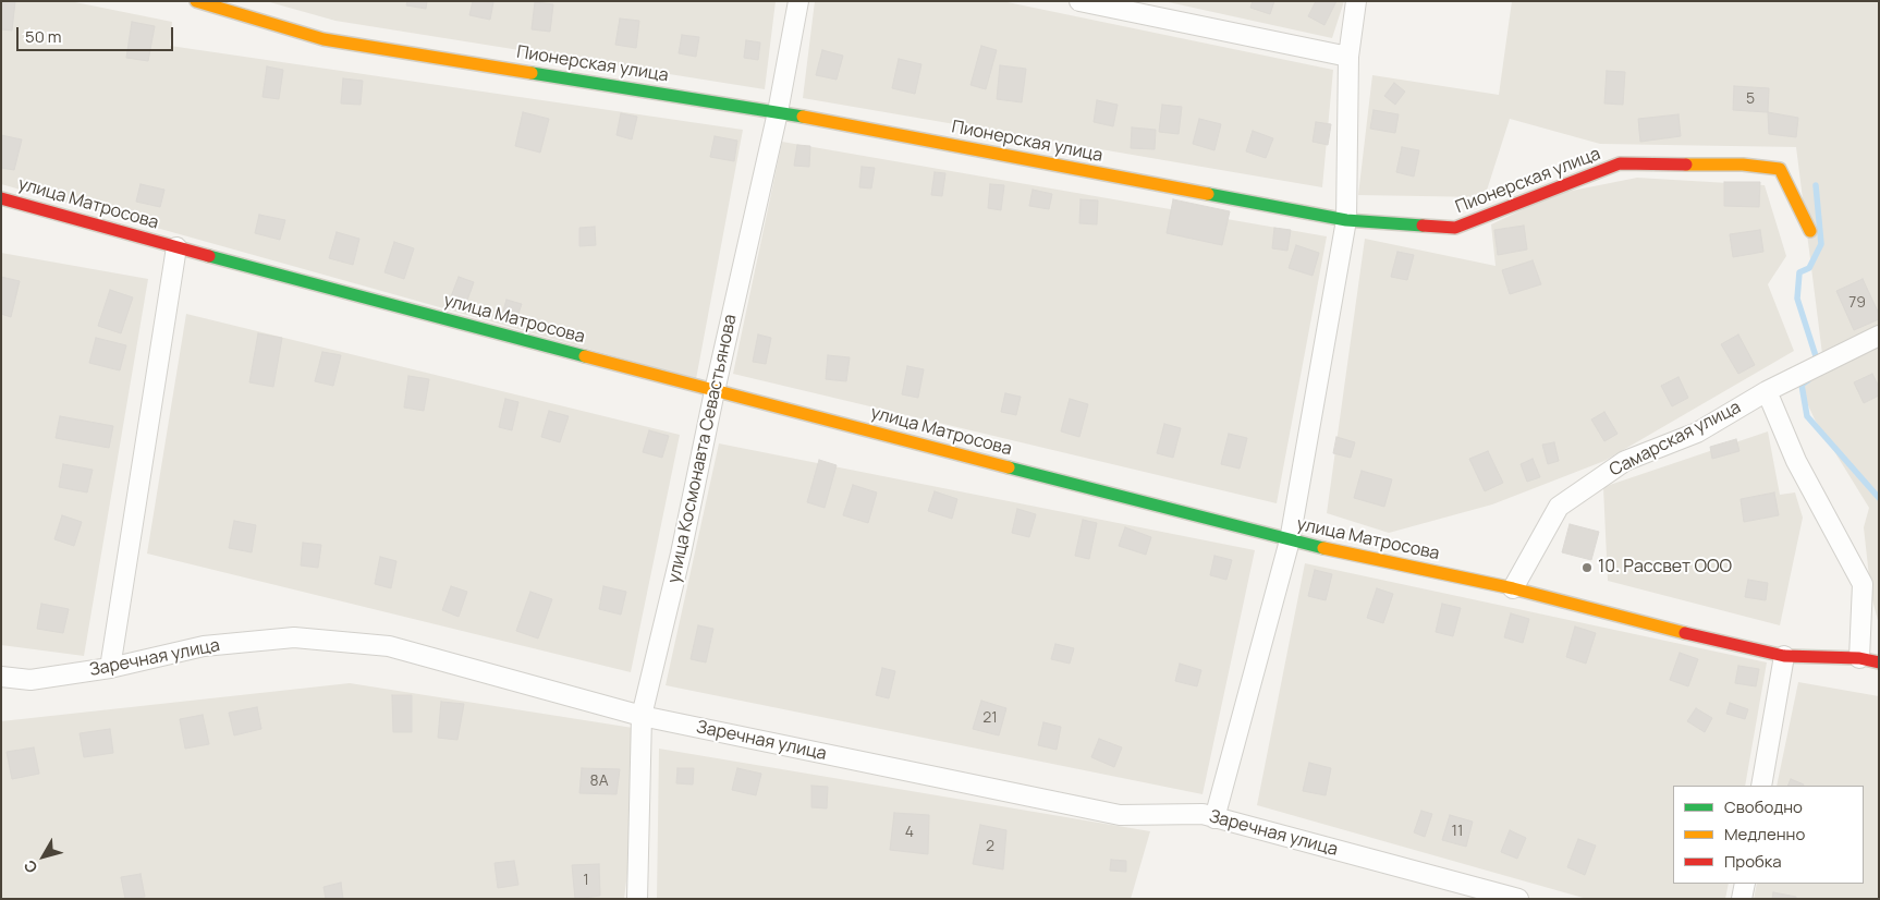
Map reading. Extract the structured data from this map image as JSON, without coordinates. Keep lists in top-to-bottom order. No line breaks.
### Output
{"streets":{"main road":["Пионерская улица","улица Матросова"],"street":["Самарская улица","улица Космонавта Севастьянова","Заречная улица"]},"crossings":[["Пионерская улица","улица Космонавта Севастьянова"],["улица Матросова","Самарская улица"],["улица Матросова","улица Космонавта Севастьянова"],["улица Космонавта Севастьянова","Заречная улица"]],"places":["10. Рассвет ООО"],"house_numbers":["5","79","21","8А","11","4","2","1"],"legend":["Свободно","Медленно","Пробка"],"scale_bar":"50 m","north":"bottom left"}
